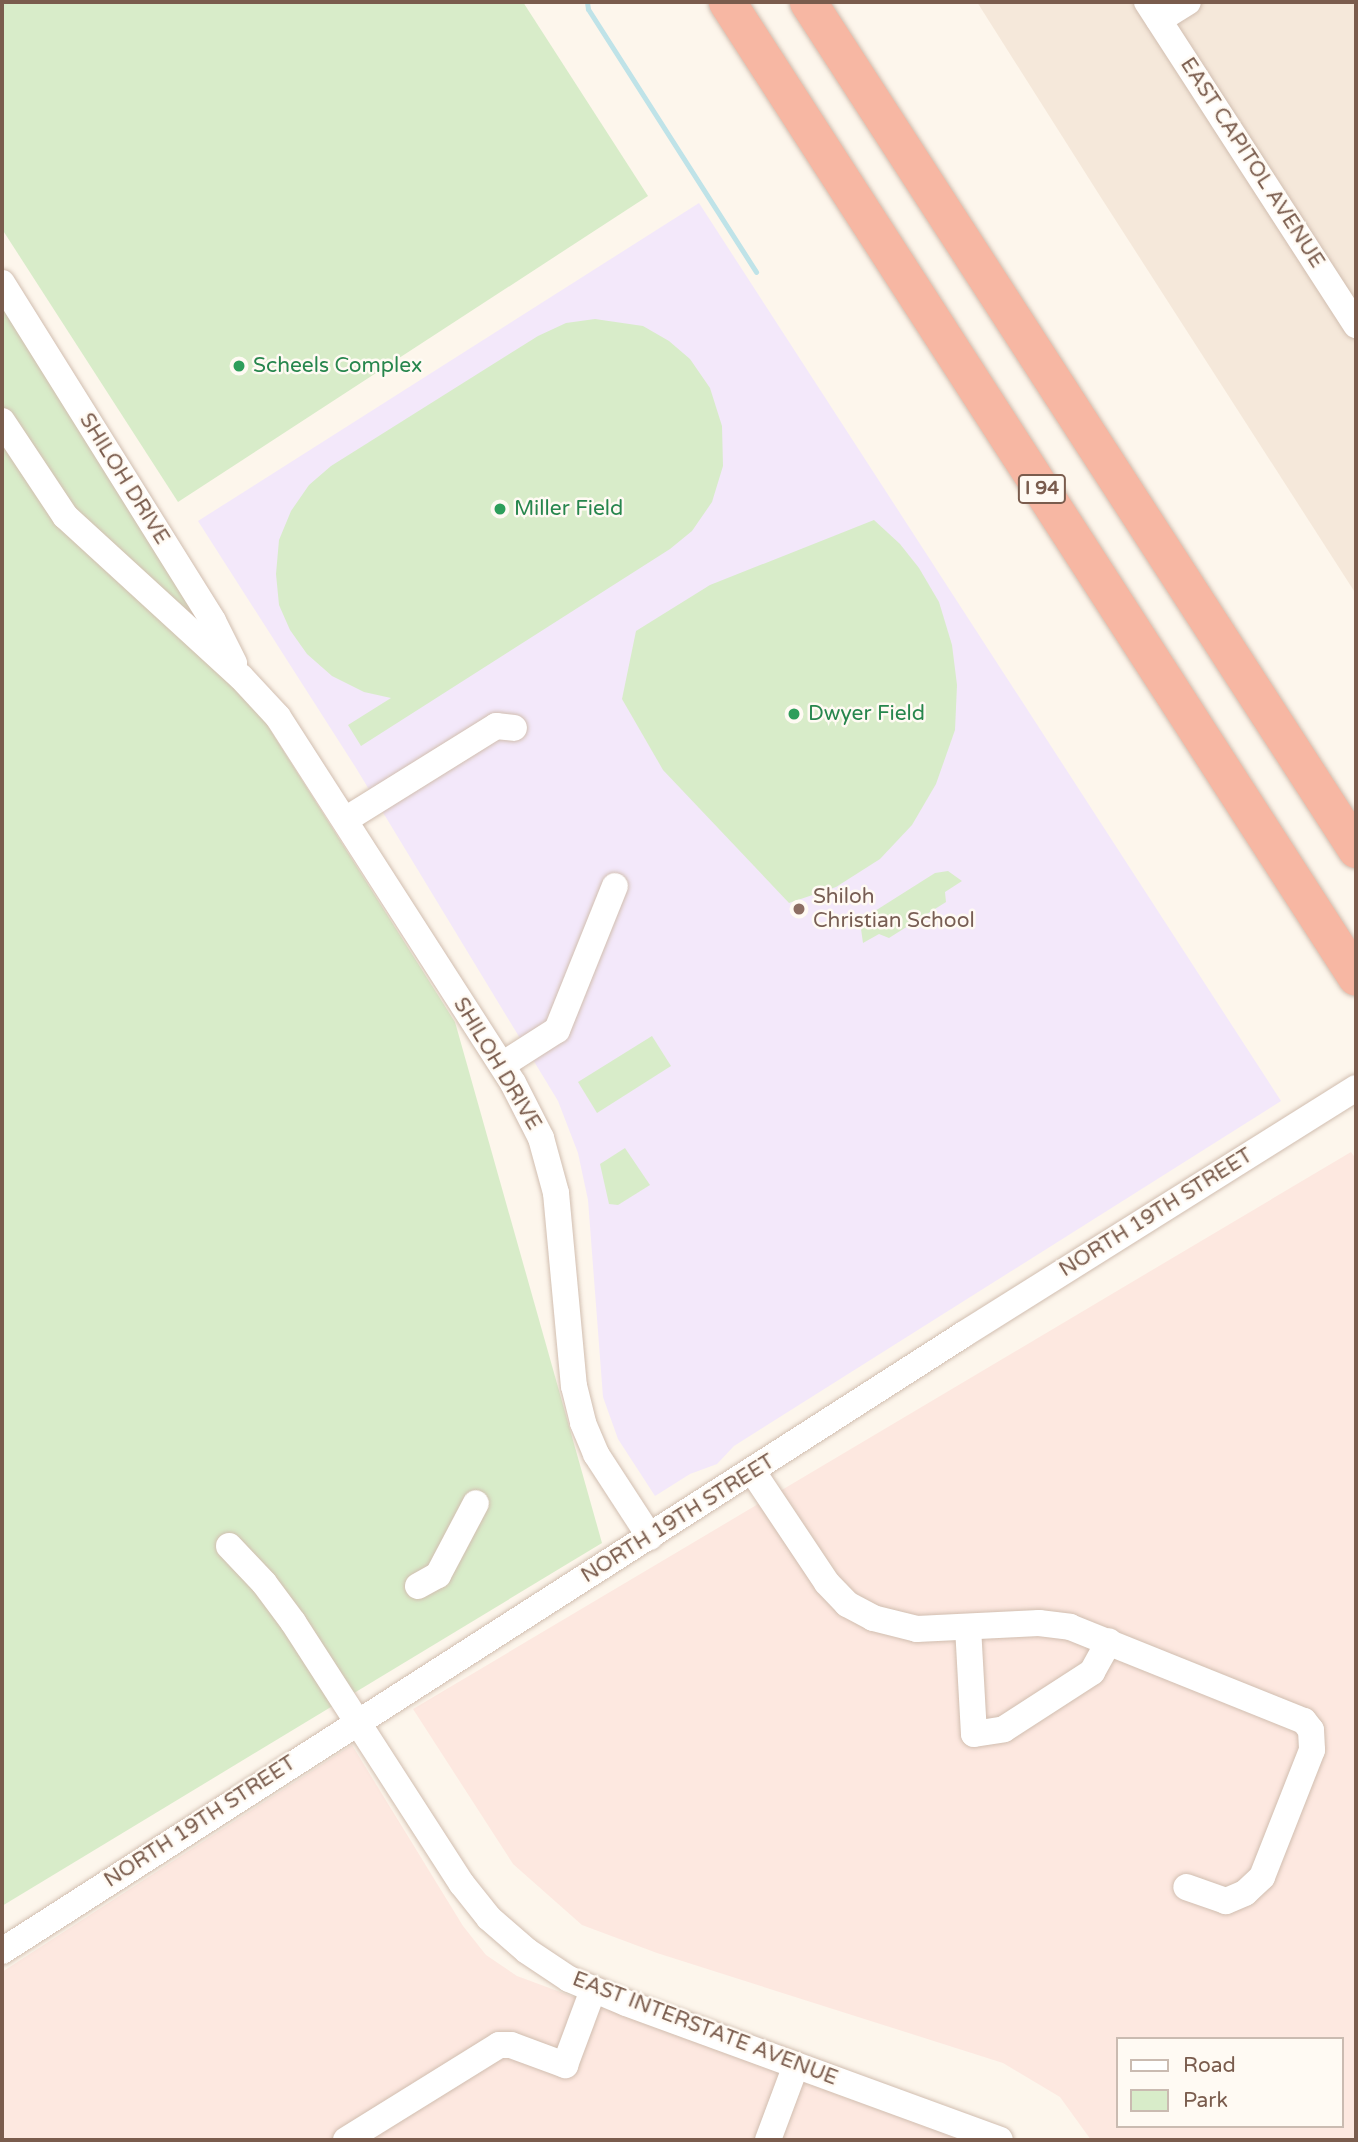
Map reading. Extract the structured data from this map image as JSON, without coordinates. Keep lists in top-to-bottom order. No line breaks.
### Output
{"streets":{"highway":["I 94"],"street":["EAST CAPITOL AVENUE","SHILOH DRIVE","NORTH 19TH STREET","EAST INTERSTATE AVENUE"]},"crossings":[["SHILOH DRIVE","NORTH 19TH STREET"],["NORTH 19TH STREET","EAST INTERSTATE AVENUE"]],"places":["Scheels Complex","Miller Field","Dwyer Field","Shiloh Christian School"],"legend":["Road","Park"]}
